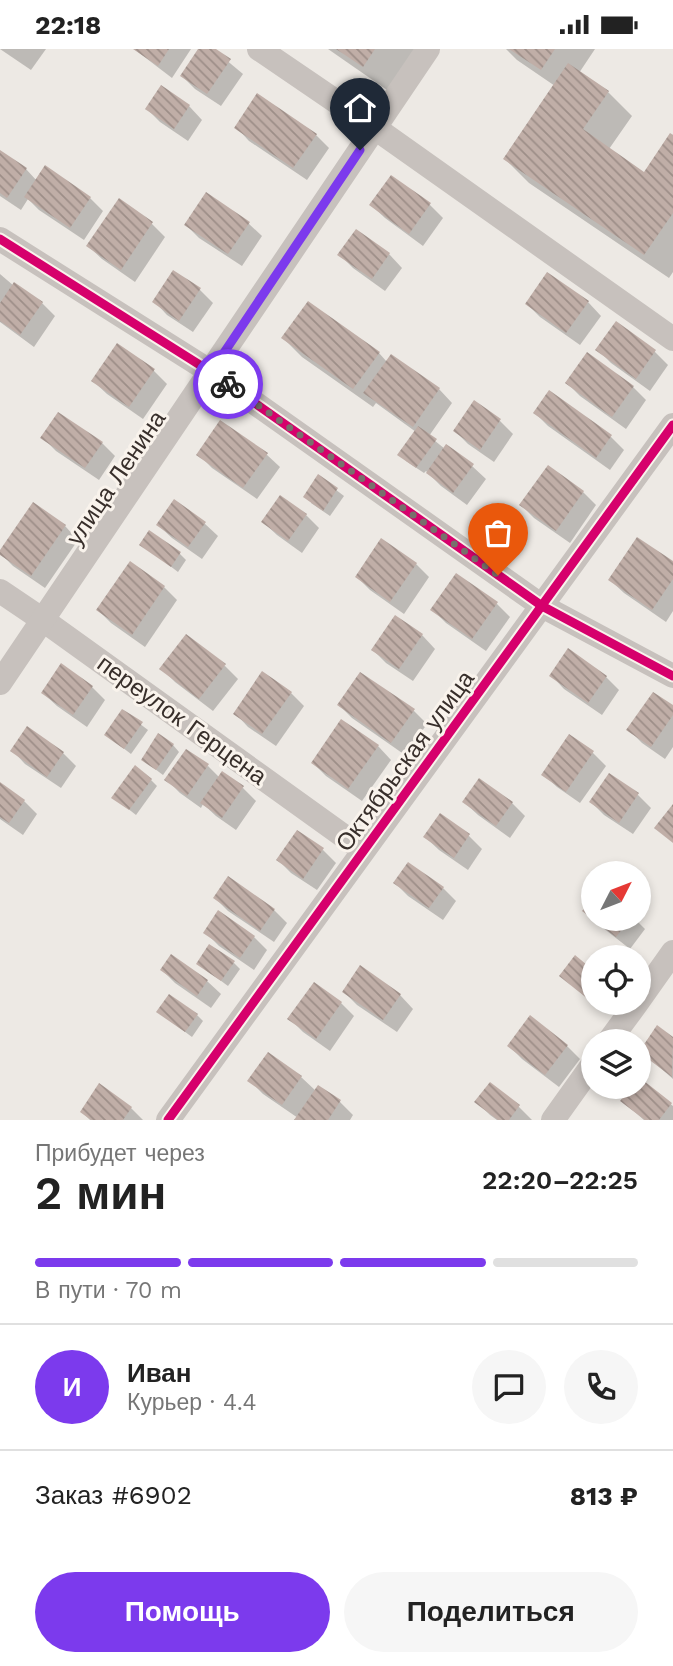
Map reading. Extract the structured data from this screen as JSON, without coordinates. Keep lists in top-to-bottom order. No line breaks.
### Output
{"streets":{"street":["улица Ленина","переулок Герцена","Октябрьская улица"]},"crossings":[["улица Ленина","переулок Герцена"],["переулок Герцена","Октябрьская улица"]],"north":"top right","page":{"status":"22:18","heading":["2 мин","Прибудет через","22:20–22:25"],"panel":["Иван","Курьер · 4.4","Заказ #6902","813 ₽"],"bar":"В пути · 70 m","round":"И","buttons":["Помощь","Поделиться"]}}
